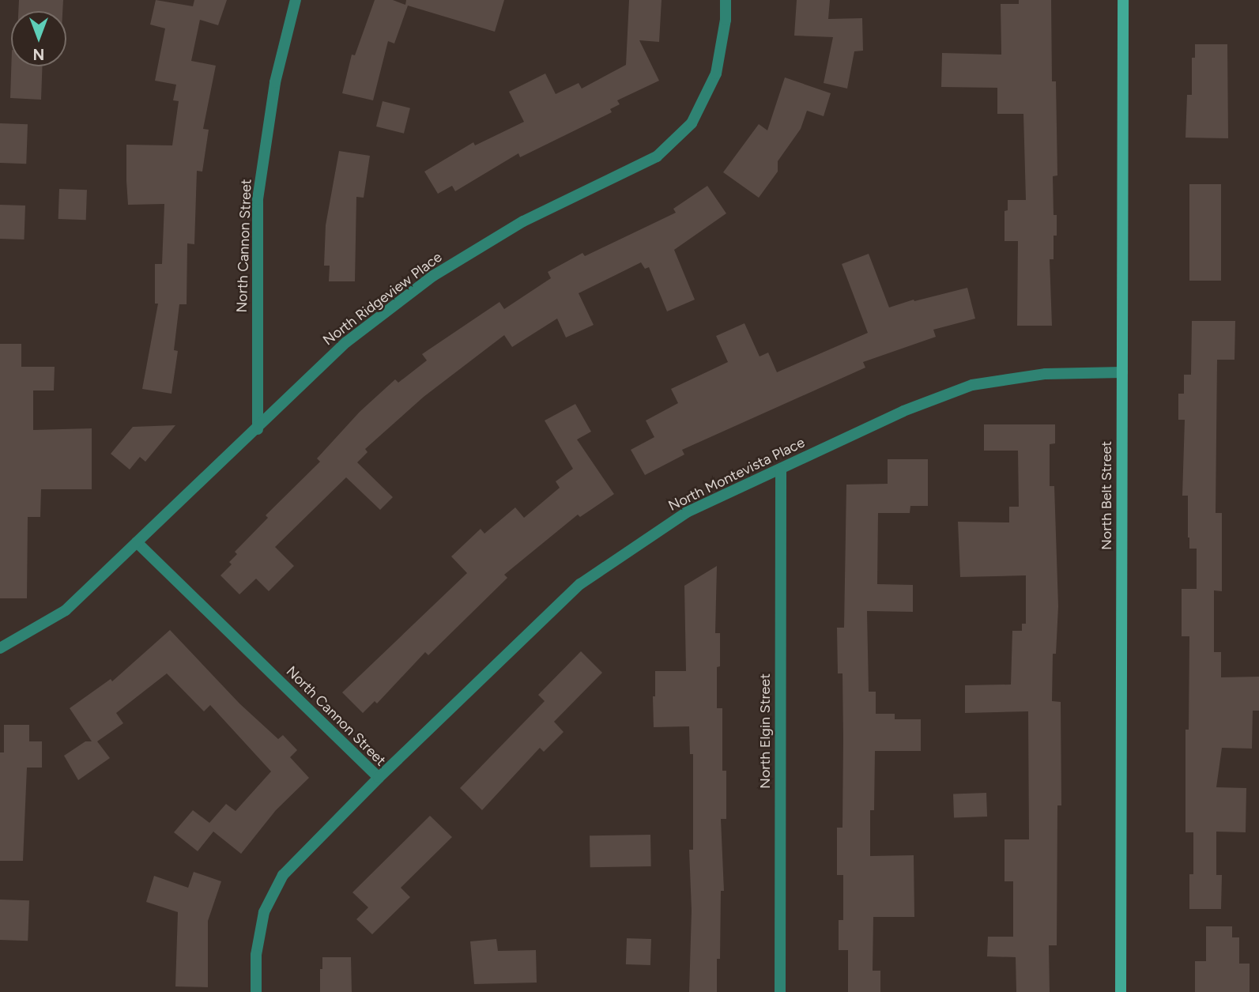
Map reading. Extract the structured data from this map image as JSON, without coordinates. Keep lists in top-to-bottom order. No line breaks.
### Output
{"streets":{"street":["North Cannon Street","North Ridgeview Place","North Montevista Place","North Belt Street","North Elgin Street"]},"crossings":[["North Cannon Street","North Ridgeview Place"],["North Cannon Street","North Montevista Place"],["North Montevista Place","North Belt Street"],["North Montevista Place","North Elgin Street"]],"north":"bottom"}
